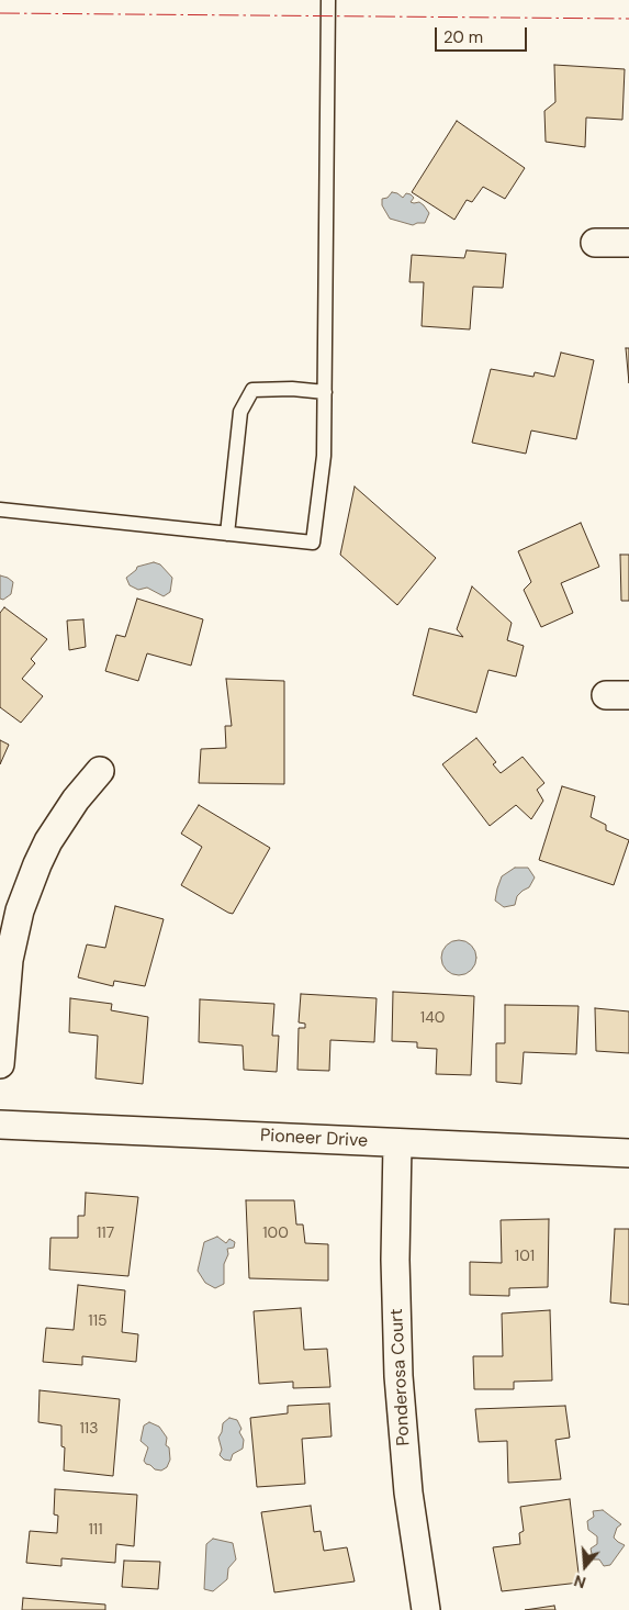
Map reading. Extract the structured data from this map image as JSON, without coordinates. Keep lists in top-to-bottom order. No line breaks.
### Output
{"streets":{"street":["Pioneer Drive","Ponderosa Court"]},"crossings":[["Pioneer Drive","Ponderosa Court"]],"house_numbers":["140","117","100","101","115","113","111"],"scale_bar":"20 m","north":"bottom"}
